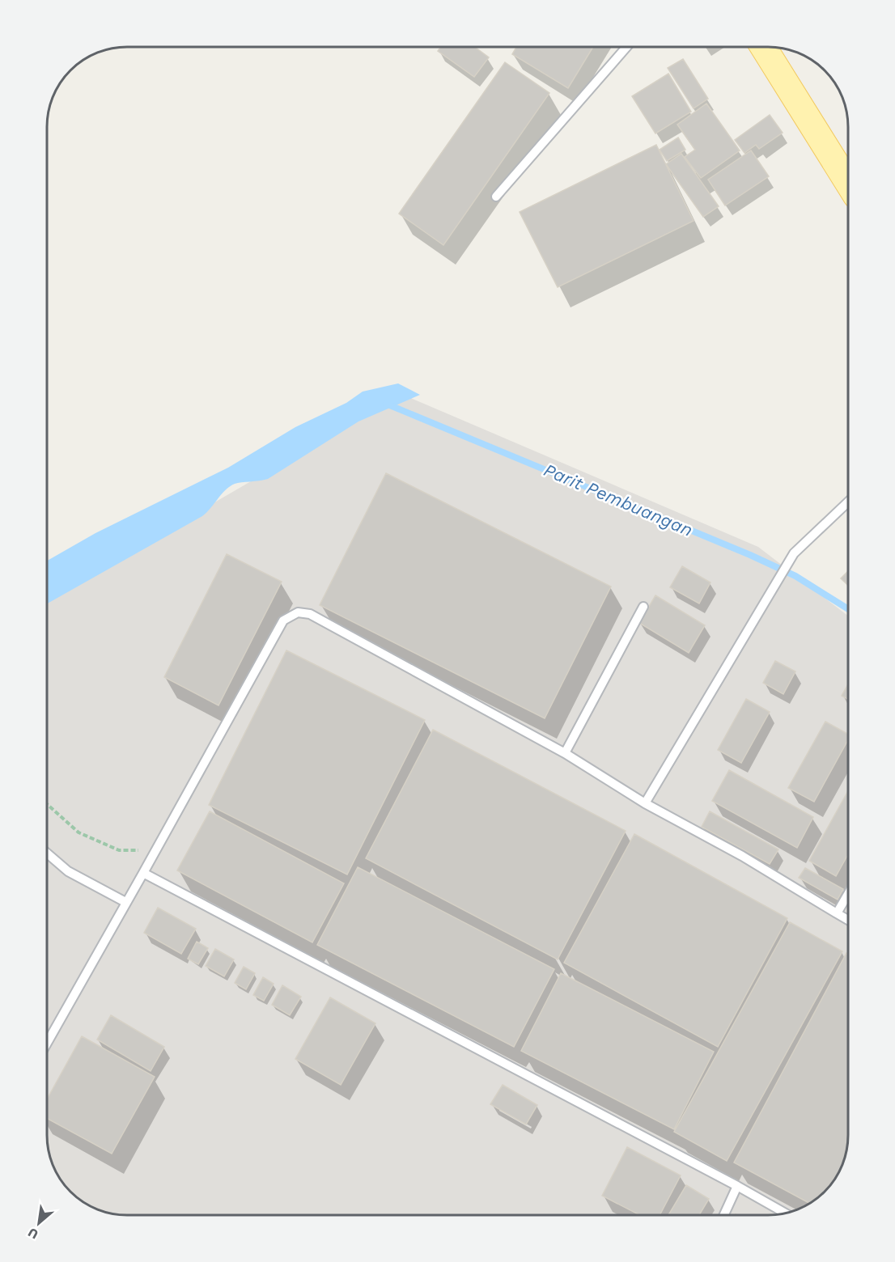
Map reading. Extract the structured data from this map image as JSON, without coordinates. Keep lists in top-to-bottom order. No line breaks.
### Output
{"water":["Parit Pembuangan"],"north":"bottom left"}
